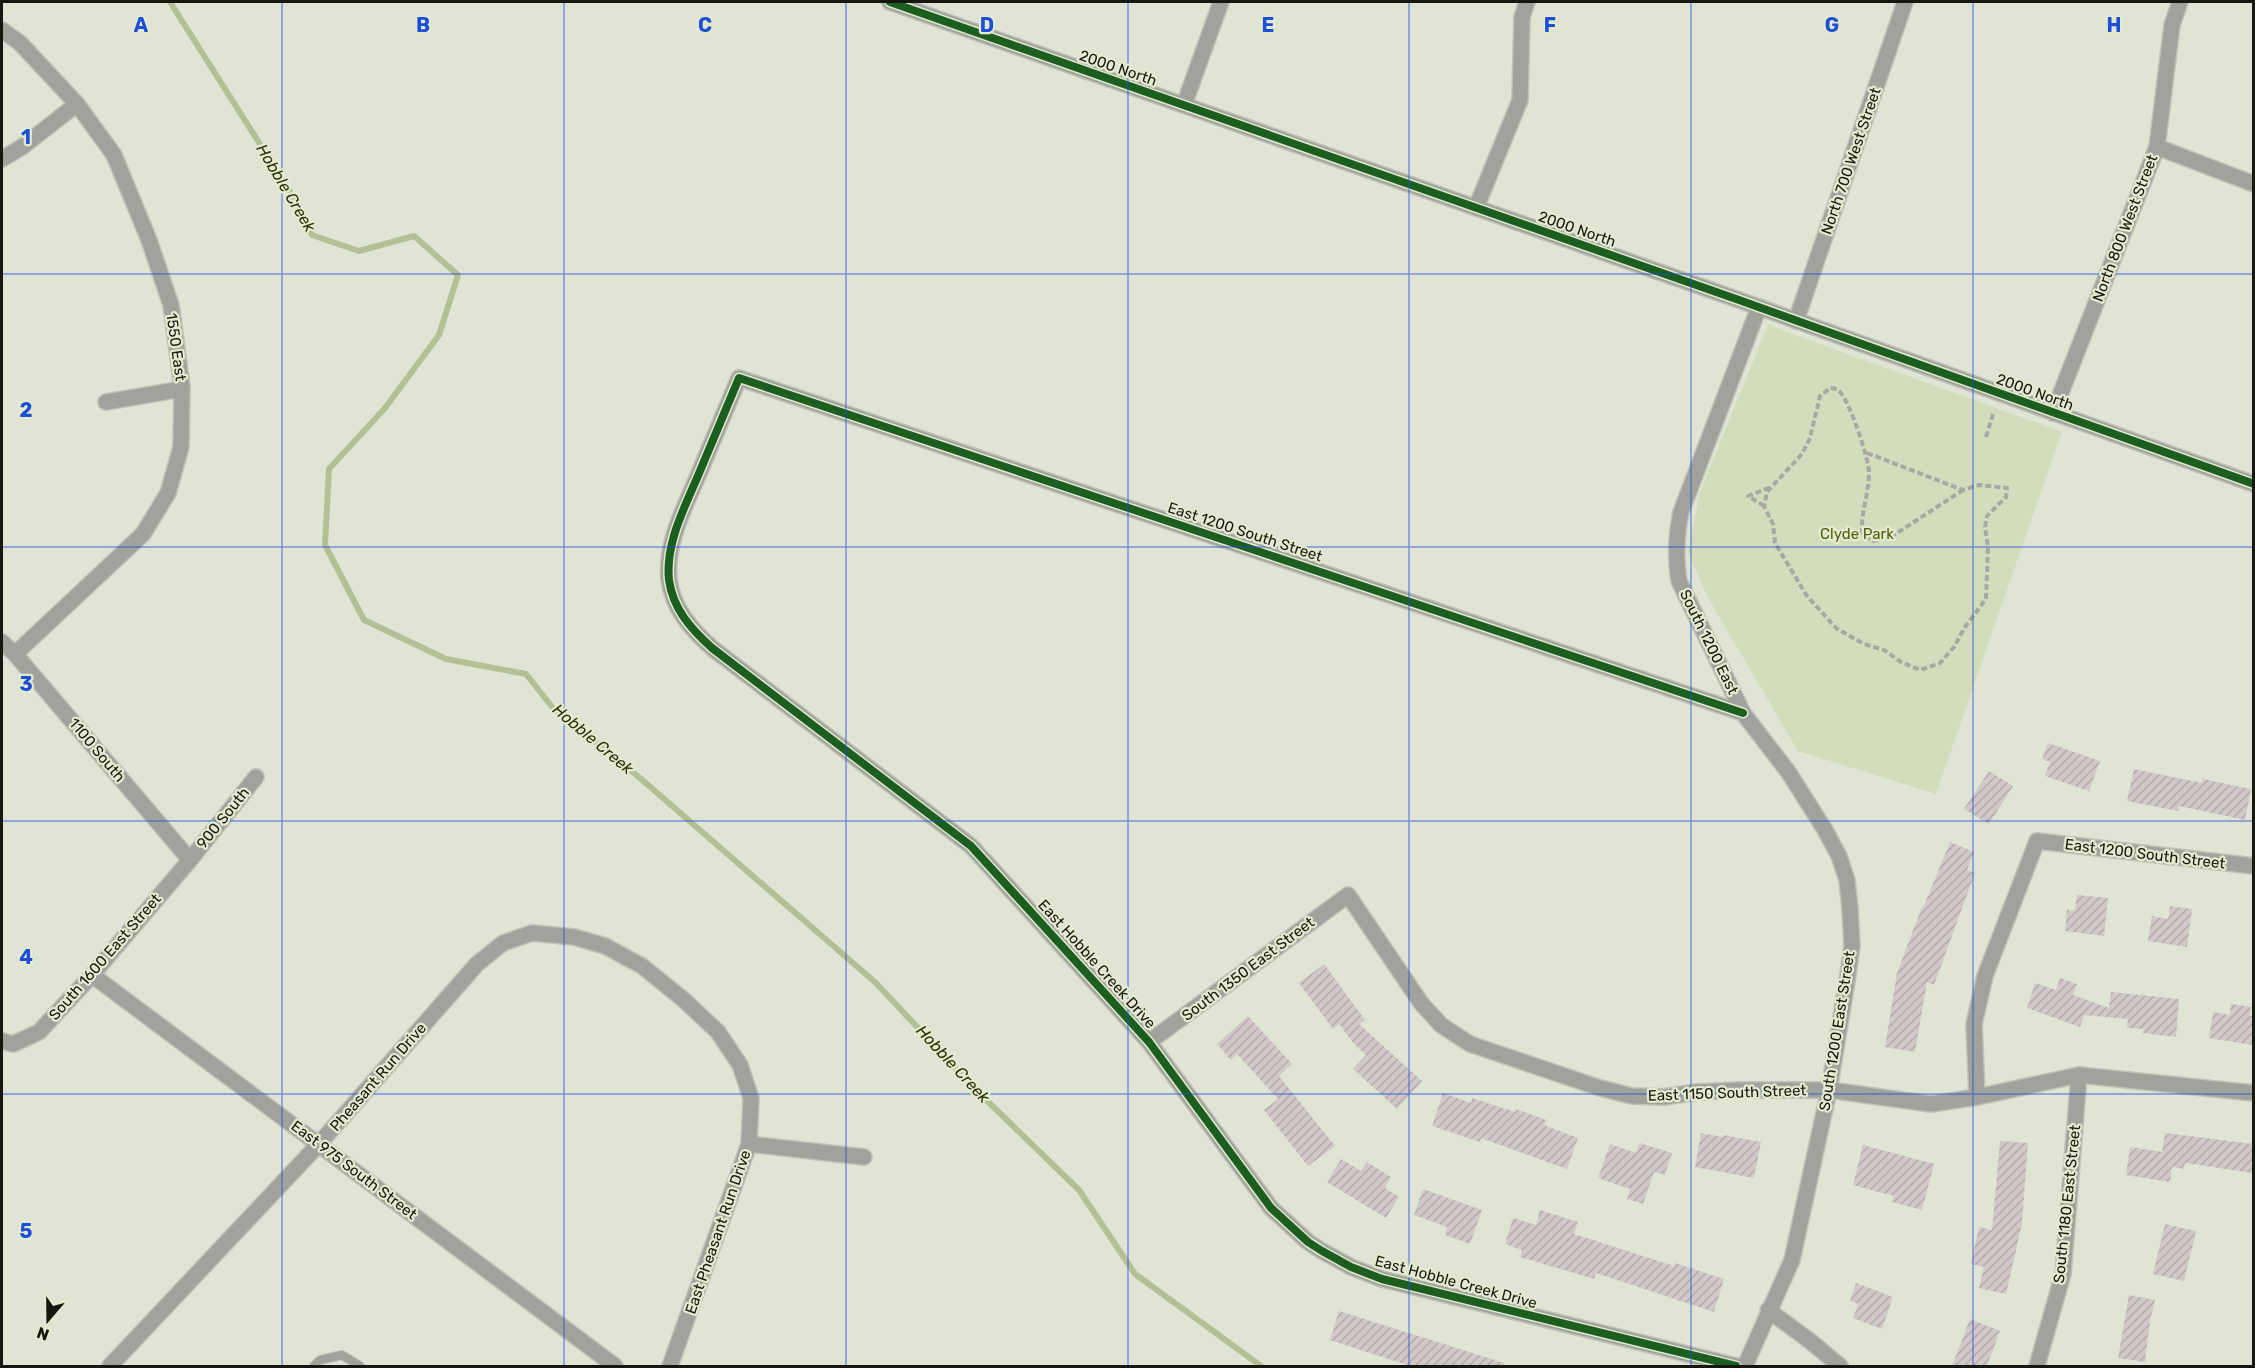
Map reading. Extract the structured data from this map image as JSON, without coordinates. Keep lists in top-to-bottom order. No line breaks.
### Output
{"streets":{"street":["2000 North","North 700 West Street","North 800 West Street","1550 East","East 1200 South Street","South 1200 East","1100 South","900 South","South 1600 East Street","East Hobble Creek Drive","South 1350 East Street","South 1200 East Street","Pheasant Run Drive","East 1150 South Street","East 975 South Street","South 1180 East Street","East Pheasant Run Drive"]},"crossings":[["2000 North","North 700 West Street"],["2000 North","North 800 West Street"],["2000 North","South 1200 East"],["1550 East","1100 South"],["East 1200 South Street","South 1200 East"],["East 1200 South Street","East Hobble Creek Drive"],["East 1200 South Street","South 1200 East Street"],["East 1200 South Street","East 1150 South Street"],["South 1200 East","South 1200 East Street"],["1100 South","900 South"],["1100 South","South 1600 East Street"],["900 South","South 1600 East Street"],["South 1600 East Street","East 975 South Street"],["East Hobble Creek Drive","South 1350 East Street"],["South 1350 East Street","East 1150 South Street"],["South 1200 East Street","East 1150 South Street"],["Pheasant Run Drive","East 975 South Street"],["Pheasant Run Drive","East Pheasant Run Drive"],["East 1150 South Street","South 1180 East Street"]],"water":["Hobble Creek"],"parks":["Clyde Park"],"north":"bottom","grid":{"columns":["A","B","C","D","E","F","G","H"],"rows":["1","2","3","4","5"]}}
